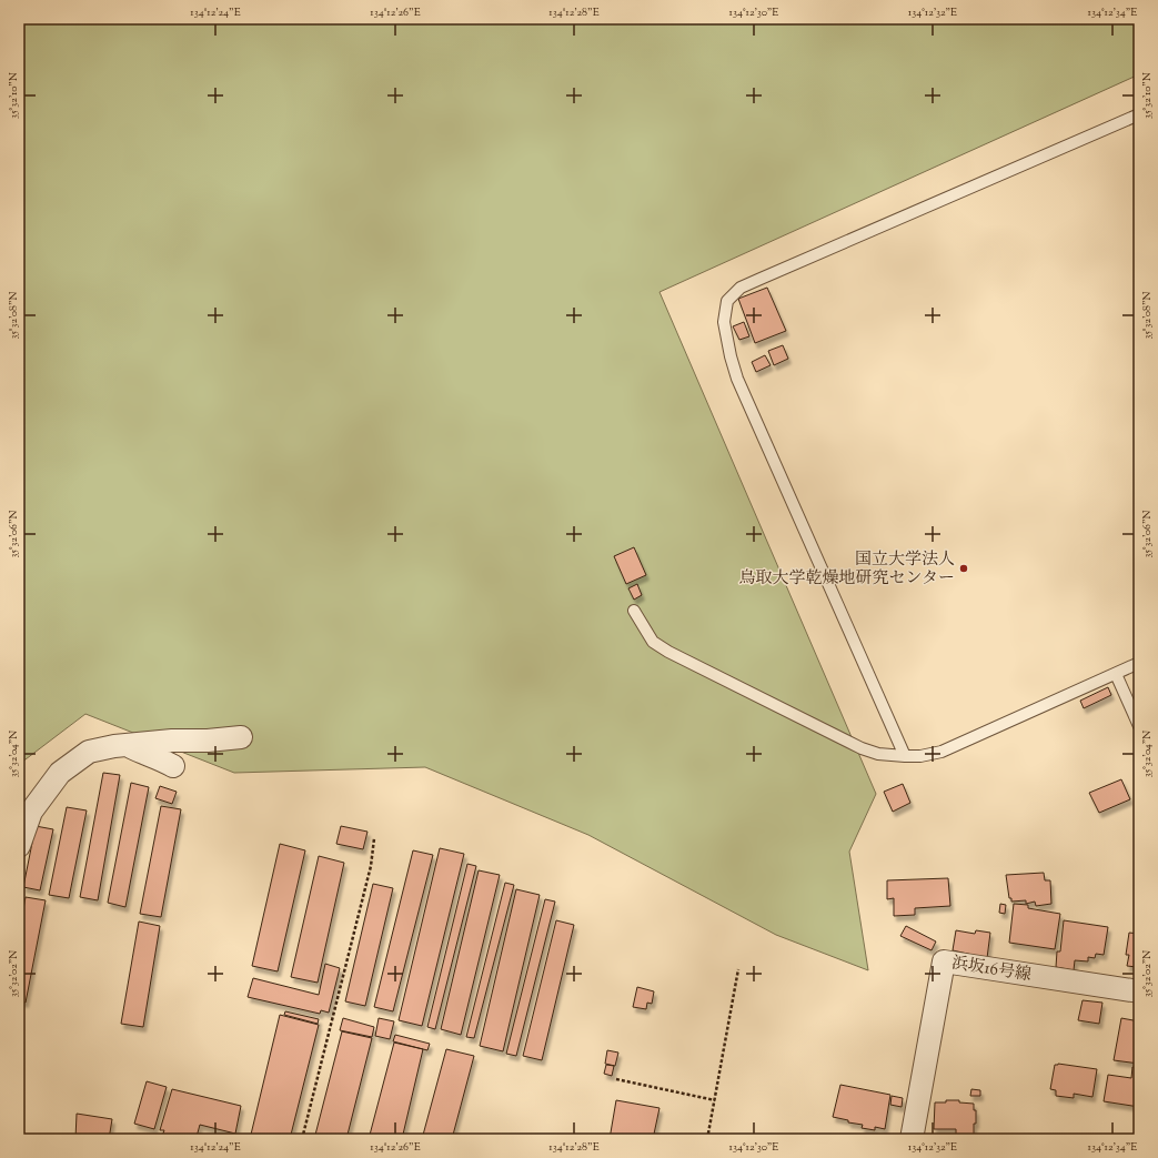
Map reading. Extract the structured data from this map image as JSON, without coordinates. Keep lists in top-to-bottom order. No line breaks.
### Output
{"streets":{"street":["浜坂16号線"]},"places":["国立大学法人 鳥取大学乾燥地研究センター"],"coordinates":["134°12'24\"E","134°12'26\"E","134°12'28\"E","134°12'30\"E","134°12'32\"E","134°12'34\"E","35°32'10\"N","35°32'08\"N","35°32'06\"N","35°32'04\"N","35°32'02\"N"]}
